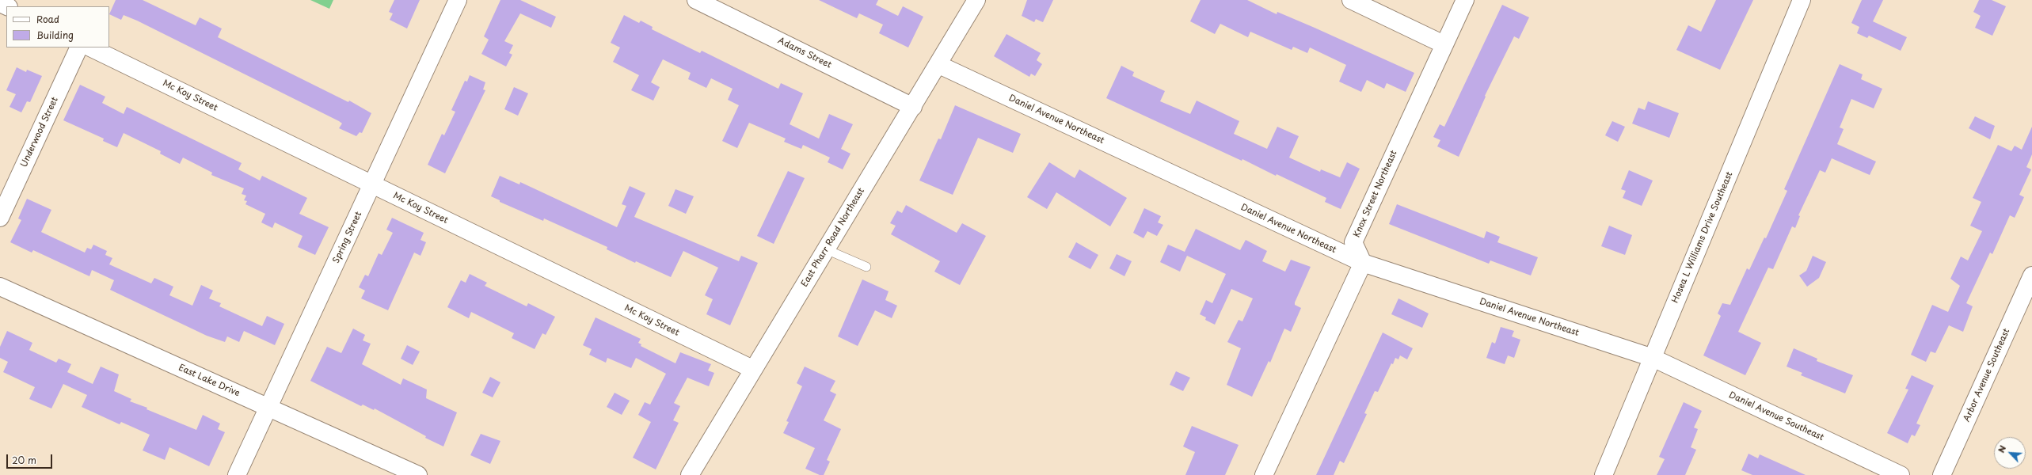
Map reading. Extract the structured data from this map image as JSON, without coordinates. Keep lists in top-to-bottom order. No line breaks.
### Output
{"streets":{"street":["Adams Street","Mc Koy Street","Daniel Avenue Northeast","Underwood Street","Knox Street Northeast","Spring Street","East Pharr Road Northeast","Hosea L Williams Drive Southeast","Arbor Avenue Southeast","East Lake Drive","Daniel Avenue Southeast"]},"crossings":[["Adams Street","East Pharr Road Northeast"],["Mc Koy Street","Spring Street"],["Mc Koy Street","East Pharr Road Northeast"],["Daniel Avenue Northeast","Knox Street Northeast"],["Daniel Avenue Northeast","East Pharr Road Northeast"],["Daniel Avenue Northeast","Hosea L Williams Drive Southeast"],["Daniel Avenue Northeast","Daniel Avenue Southeast"],["Spring Street","East Lake Drive"],["Hosea L Williams Drive Southeast","Daniel Avenue Southeast"]],"legend":["Road","Building"],"scale_bar":"20 m","north":"top left"}
